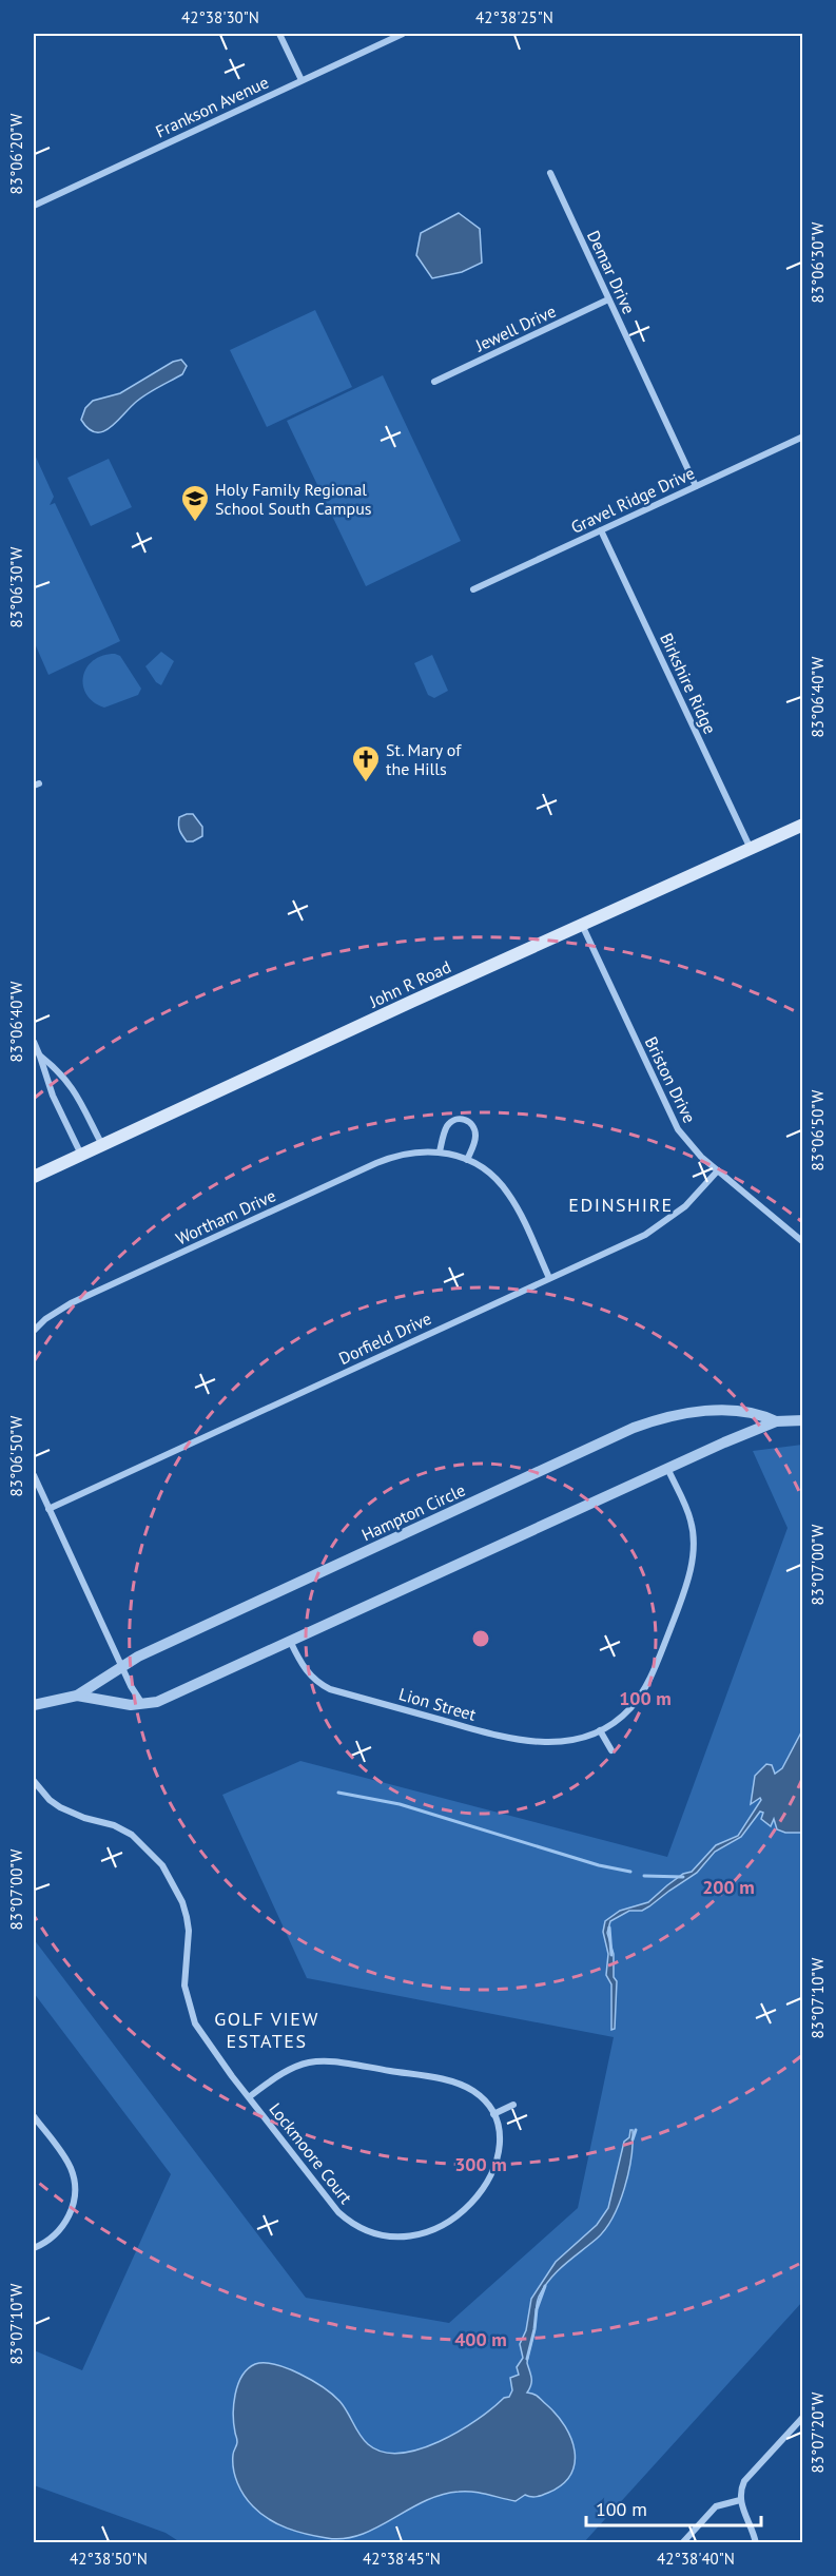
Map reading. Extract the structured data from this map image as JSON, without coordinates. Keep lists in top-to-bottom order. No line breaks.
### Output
{"streets":{"main road":["John R Road"],"street":["Frankson Avenue","Demar Drive","Jewell Drive","Gravel Ridge Drive","Birkshire Ridge","Briston Drive","Wortham Drive","Dorfield Drive","Hampton Circle","Lion Street","Lockmoore Court"]},"crossings":[["Demar Drive","Jewell Drive"],["Demar Drive","Gravel Ridge Drive"],["Gravel Ridge Drive","Birkshire Ridge"],["Birkshire Ridge","John R Road"],["John R Road","Briston Drive"],["Briston Drive","Dorfield Drive"],["Wortham Drive","Dorfield Drive"],["Hampton Circle","Lion Street"]],"districts":["EDINSHIRE","GOLF VIEW ESTATES"],"places":{"school or university":["Holy Family Regional School South Campus"],"church":["St. Mary of the Hills"]},"scale_bar":"100 m","coordinates":["42°38'30\"N","42°38'25\"N","83°06'20\"W","83°06'30\"W","83°06'40\"W","83°06'50\"W","83°07'00\"W","83°07'10\"W","83°07'20\"W","42°38'50\"N","42°38'45\"N","42°38'40\"N"],"rings":["100 m","200 m","300 m","400 m"]}
